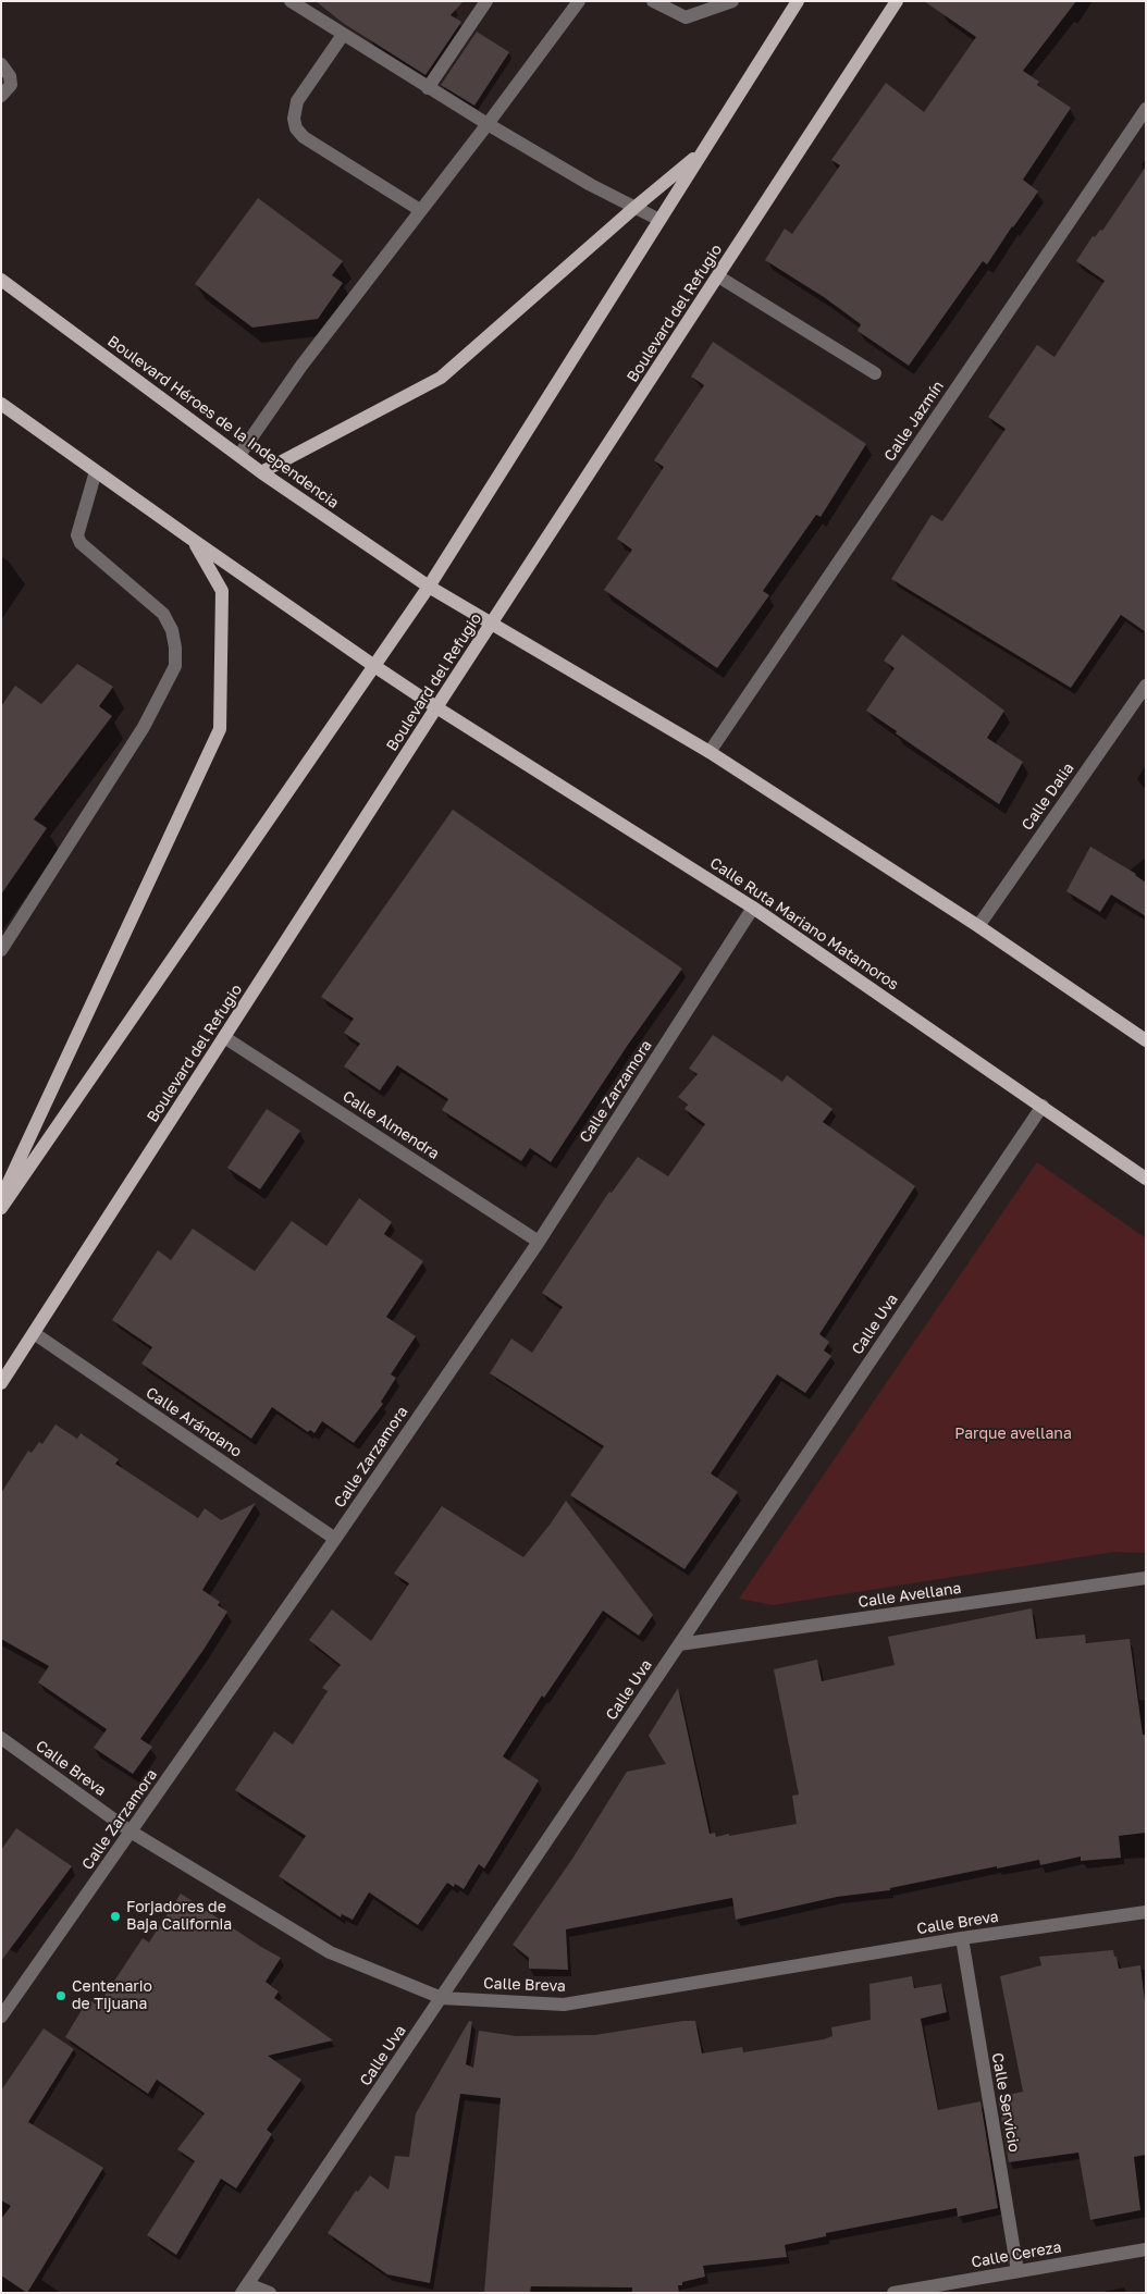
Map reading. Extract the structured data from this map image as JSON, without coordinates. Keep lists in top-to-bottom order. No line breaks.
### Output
{"streets":{"main road":["Boulevard del Refugio","Boulevard Héroes de la Independencia","Calle Ruta Mariano Matamoros"],"street":["Calle Jazmín","Calle Dalia","Calle Zarzamora","Calle Almendra","Calle Uva","Calle Arándano","Calle Avellana","Calle Breva","Calle Servicio","Calle Cereza"]},"crossings":[["Boulevard del Refugio","Boulevard Héroes de la Independencia"],["Boulevard del Refugio","Calle Ruta Mariano Matamoros"],["Boulevard del Refugio","Calle Almendra"],["Boulevard del Refugio","Calle Arándano"],["Calle Ruta Mariano Matamoros","Calle Zarzamora"],["Calle Ruta Mariano Matamoros","Calle Uva"],["Calle Zarzamora","Calle Almendra"],["Calle Zarzamora","Calle Arándano"],["Calle Zarzamora","Calle Breva"],["Calle Uva","Calle Avellana"],["Calle Uva","Calle Breva"],["Calle Breva","Calle Servicio"],["Calle Servicio","Calle Cereza"]],"parks":["Parque avellana"],"places":["Forjadores de Baja California","Centenario de Tijuana"]}
